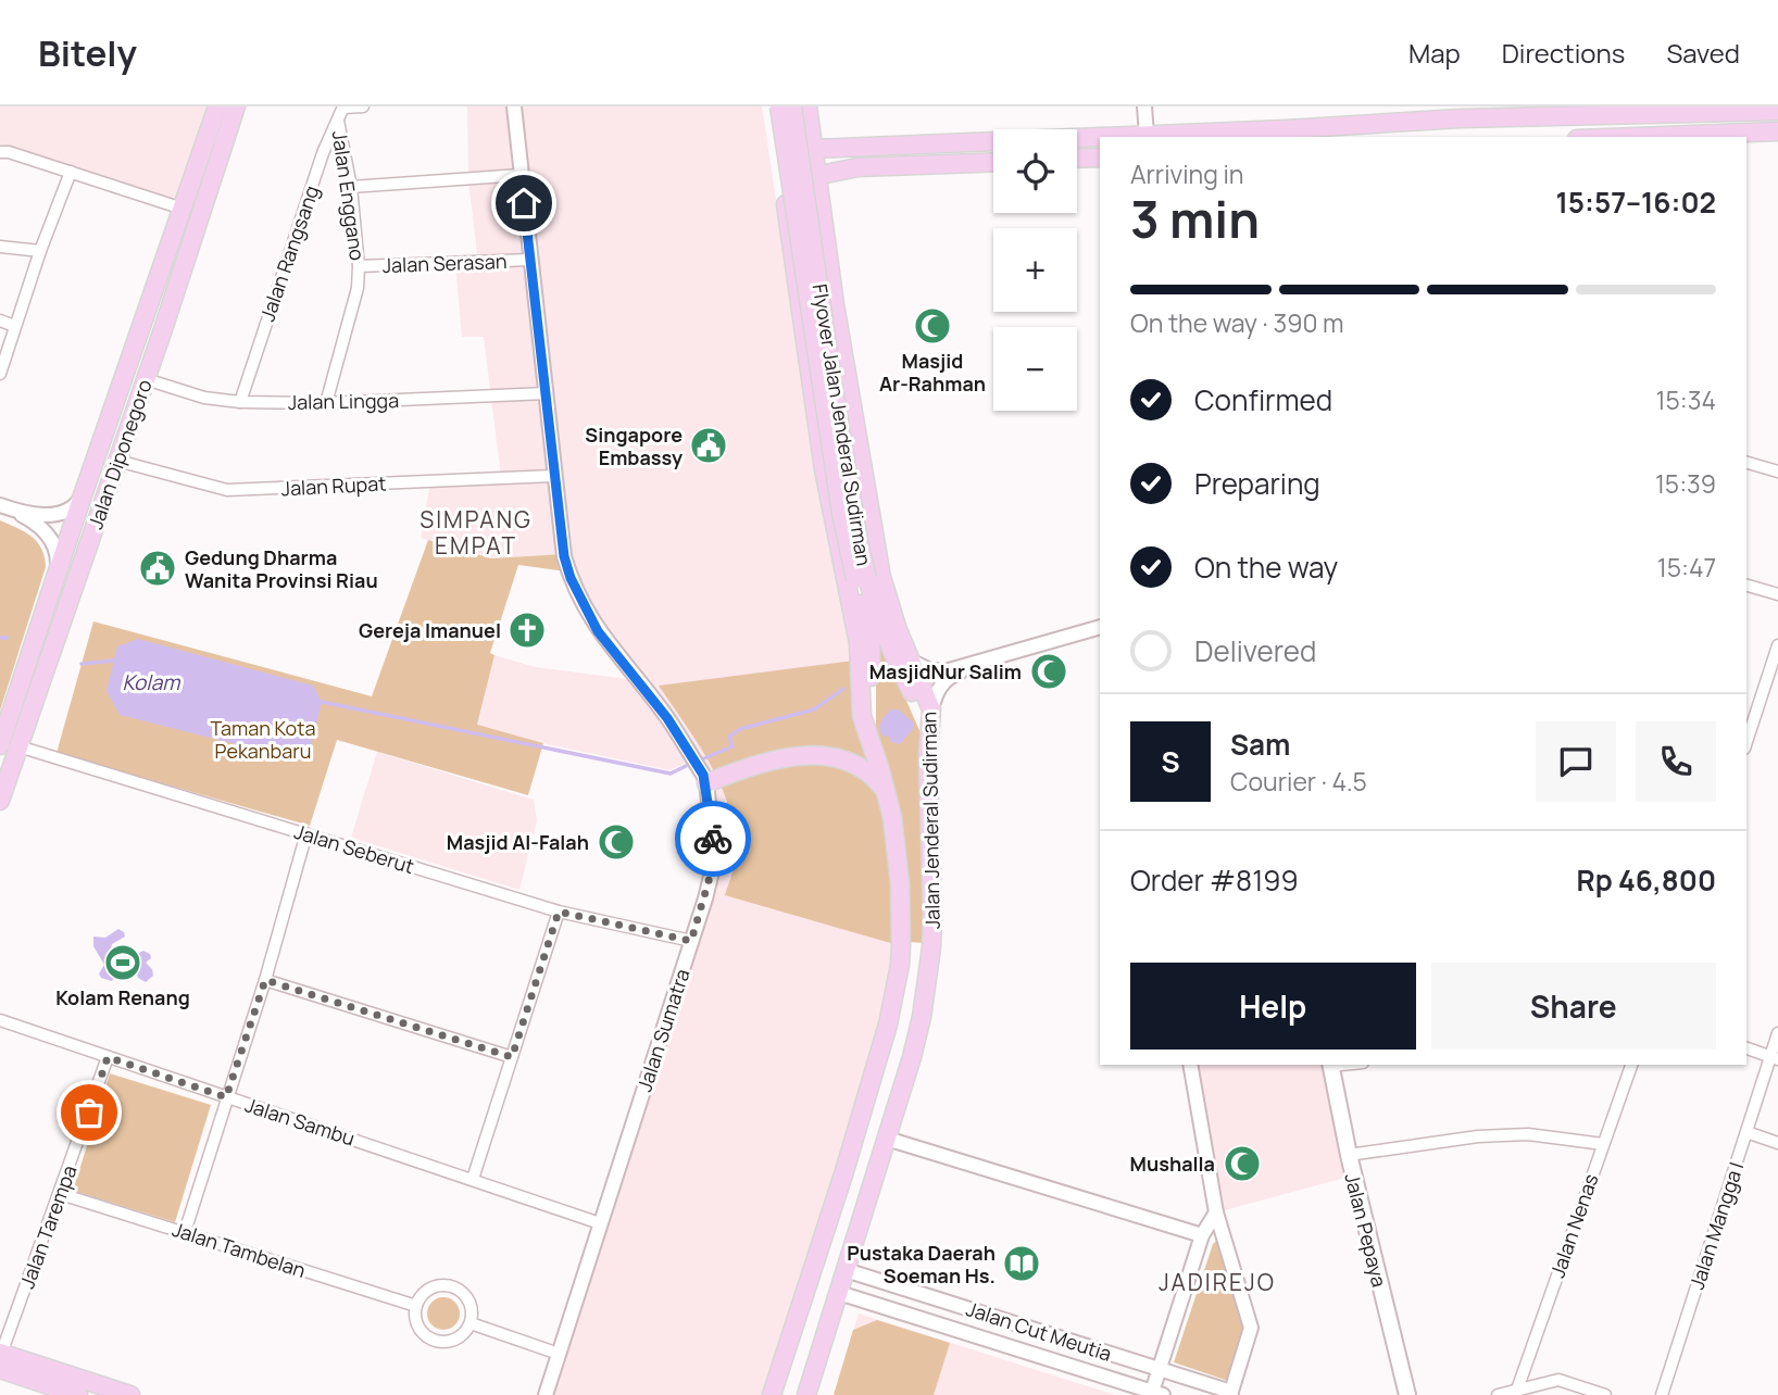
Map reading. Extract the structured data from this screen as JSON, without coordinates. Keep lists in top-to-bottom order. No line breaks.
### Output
{"streets":{"main road":["Flyover Jalan Jenderal Sudirman","Jalan Diponegoro","Jalan Jenderal Sudirman","Jalan Pepaya"],"street":["Jalan Enggano","Jalan Rangsang","Jalan Serasan","Jalan Lingga","Jalan Rupat","Jalan Seberut","Jalan Sumatra","Jalan Sambu","Jalan Nenas","Jalan Mangga I","Jalan Tarempa","Jalan Tambelan","Jalan Cut Meutia"]},"crossings":[["Jalan Enggano","Jalan Rangsang"],["Jalan Enggano","Jalan Serasan"],["Jalan Enggano","Jalan Lingga"],["Jalan Rangsang","Jalan Lingga"],["Jalan Serasan","Jalan Sumatra"],["Jalan Lingga","Jalan Diponegoro"],["Jalan Lingga","Jalan Sumatra"],["Flyover Jalan Jenderal Sudirman","Jalan Jenderal Sudirman"],["Jalan Diponegoro","Jalan Rupat"],["Jalan Diponegoro","Jalan Seberut"],["Jalan Rupat","Jalan Sumatra"],["Jalan Jenderal Sudirman","Jalan Cut Meutia"],["Jalan Seberut","Jalan Sumatra"],["Jalan Sumatra","Jalan Sambu"],["Jalan Sambu","Jalan Tarempa"],["Jalan Tarempa","Jalan Tambelan"]],"districts":["SIMPANG EMPAT","JADIREJO"],"water":["Kolam"],"parks":["Taman Kota Pekanbaru"],"places":{"mosque":["Masjid Ar-Rahman","MasjidNur Salim","Masjid Al-Falah","Mushalla"],"public building":["Singapore Embassy","Gedung Dharma Wanita Provinsi Riau"],"church":["Gereja Imanuel"],"sports":["Kolam Renang"],"library":["Pustaka Daerah Soeman Hs."]},"page":{"header":"Bitely","nav":["Map","Directions","Saved"],"map_buttons":["+","−"],"heading":["3 min","Arriving in","15:57–16:02"],"panel":["Sam","Courier · 4.5","Order #8199","Rp 46,800"],"bar":"On the way · 390 m","list":[["Confirmed","15:34"],["Preparing","15:39"],["On the way","15:47"],"Delivered"],"round":"S","buttons":["Help","Share"]}}
